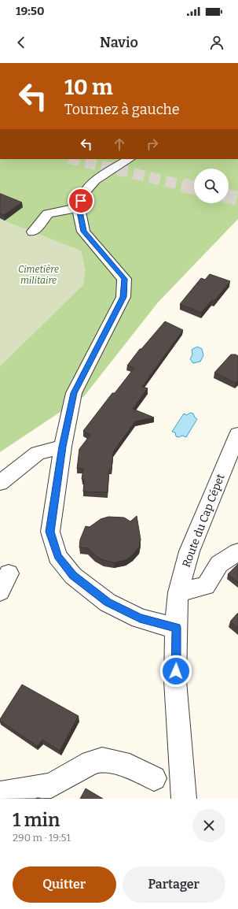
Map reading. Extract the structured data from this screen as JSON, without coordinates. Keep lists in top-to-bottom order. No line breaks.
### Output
{"streets":{"street":["Route du Cap Cépet"]},"parks":["Cimetière militaire"],"page":{"status":"19:50","header":"Navio","turn":["10 m","Tournez à gauche"],"heading":["1 min","290 m · 19:51"],"buttons":["Quitter","Partager"]}}
